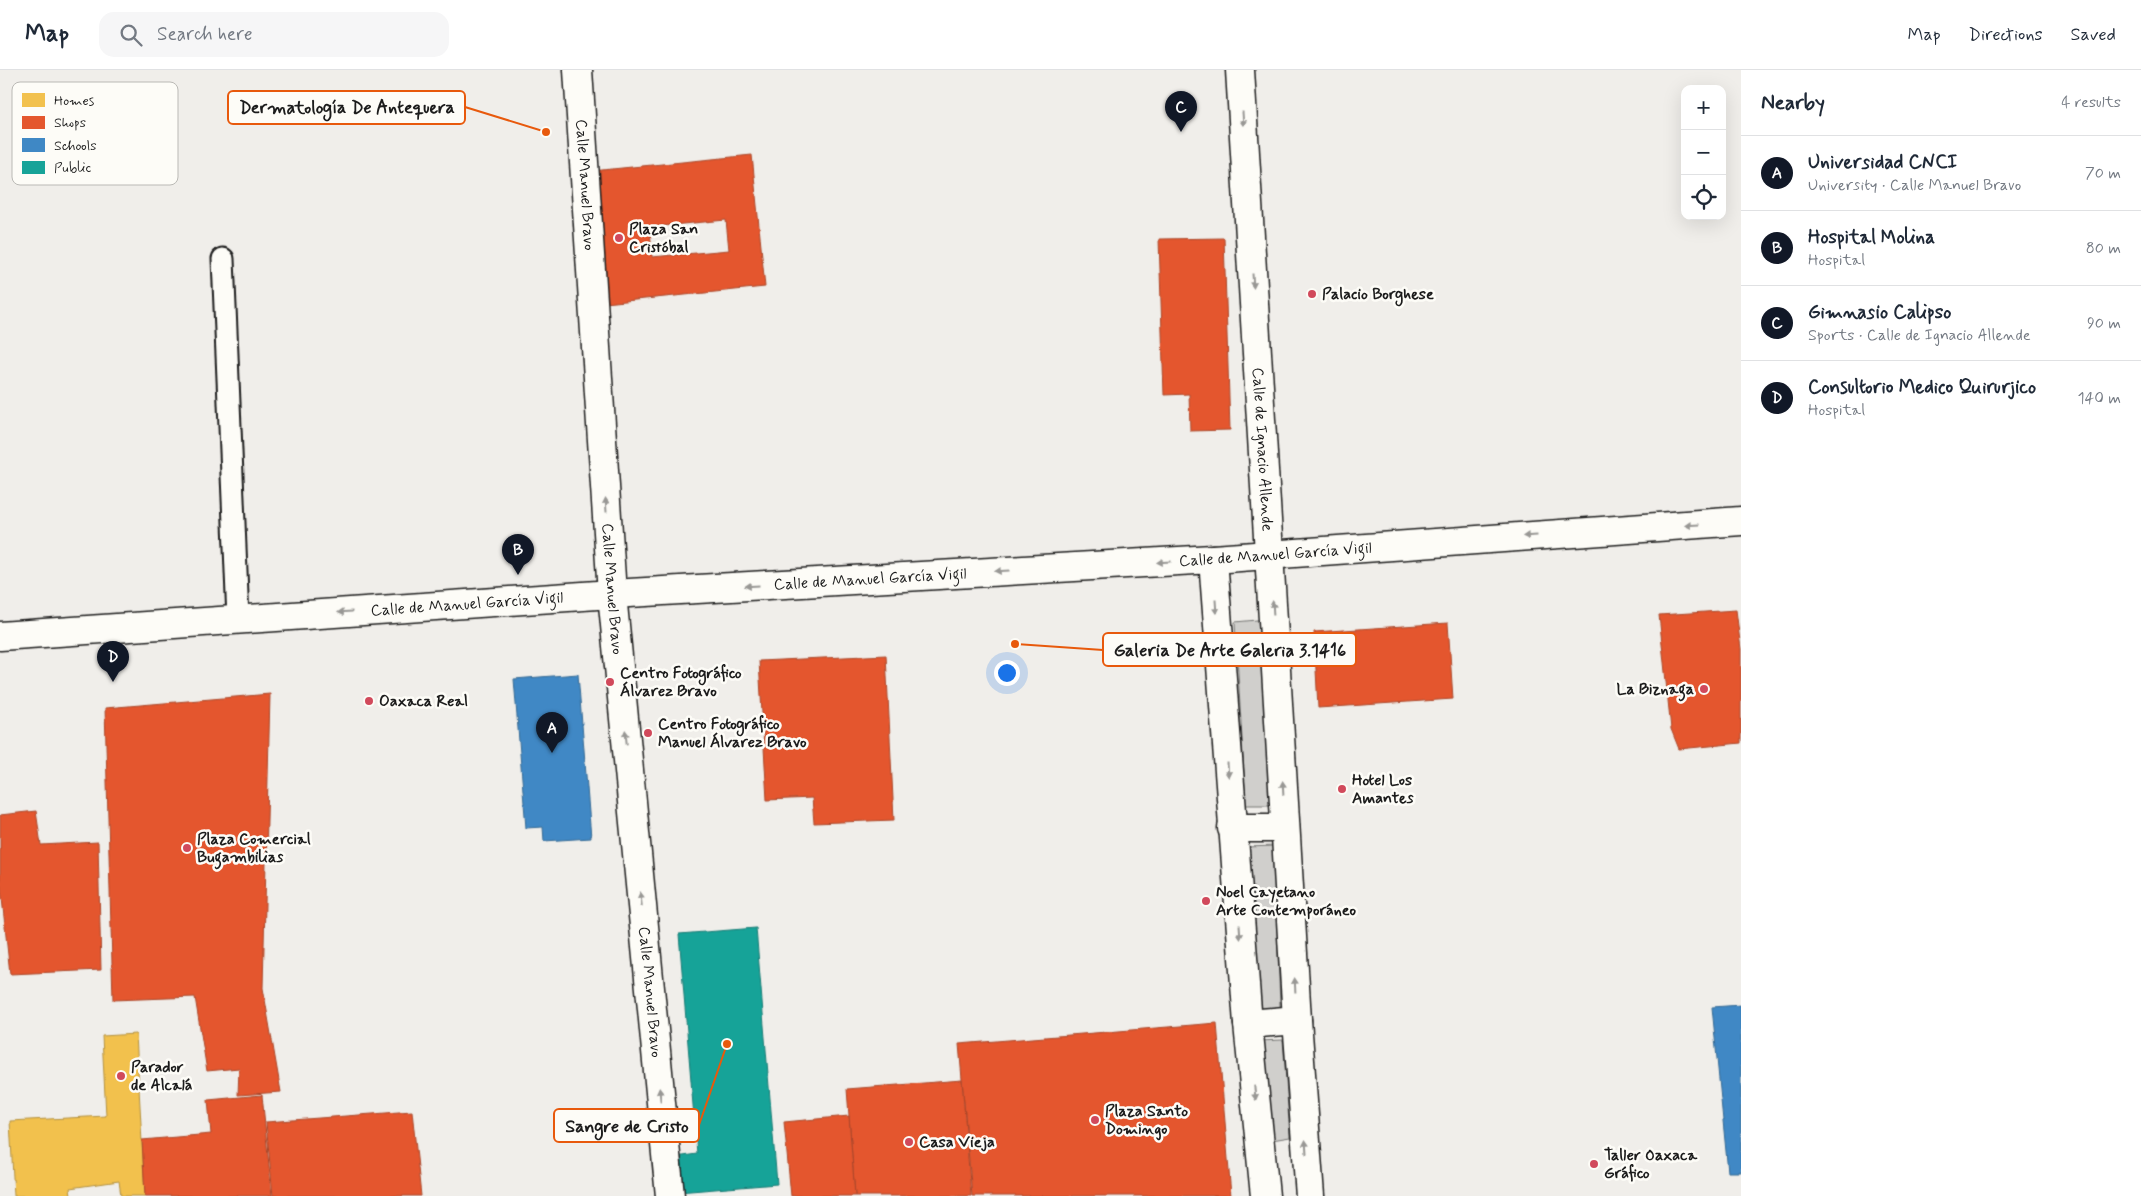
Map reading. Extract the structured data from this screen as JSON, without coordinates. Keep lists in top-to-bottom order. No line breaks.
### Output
{"streets":{"street":["Calle Manuel Bravo","Calle de Ignacio Allende","Calle de Manuel García Vigil"]},"crossings":[["Calle Manuel Bravo","Calle de Manuel García Vigil"],["Calle de Ignacio Allende","Calle de Manuel García Vigil"]],"one_way":["Calle Manuel Bravo","Calle de Manuel García Vigil"],"places":["Dermatología De Antequera","Plaza San Cristóbal","Palacio Borghese","Galeria De Arte Galeria 3.1416","Centro Fotográfico Álvarez Bravo","La Biznaga","Oaxaca Real","Centro Fotográfico Manuel Álvarez Bravo","Hotel Los Amantes","Plaza Comercial Bugambilias","Noel Cayetano Arte Contemporáneo","Sangre de Cristo","Parador de Alcalá","Plaza Santo Domingo","Casa Vieja","Taller Oaxaca Gráfico"],"legend":["Homes","Shops","Schools","Public"],"page":{"header":"Map","search":"Search here","nav":["Map","Directions","Saved"],"heading":["Nearby","4 results"],"map_buttons":["+","−"],"pins":["C","B","D","A"],"list":[{"mark":"A","name":"Universidad CNCI","note":"University · Calle Manuel Bravo","value":"70 m"},{"mark":"B","name":"Hospital Molina","note":"Hospital","value":"80 m"},{"mark":"C","name":"Gimnasio Calipso","note":"Sports · Calle de Ignacio Allende","value":"90 m"},{"mark":"D","name":"Consultorio Medico Quirurjico","note":"Hospital","value":"140 m"}]}}
